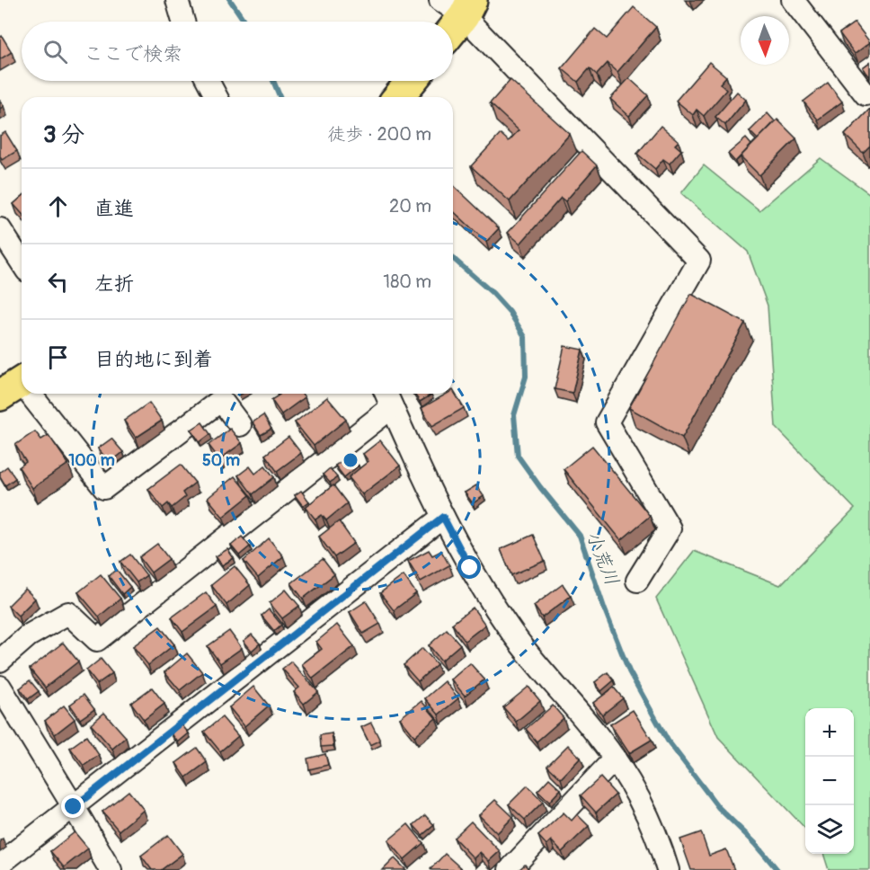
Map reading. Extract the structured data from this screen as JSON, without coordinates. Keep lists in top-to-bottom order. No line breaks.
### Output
{"water":["小荒川"],"north":"bottom","page":{"search":"ここで検索","heading":["3 分","徒歩 · 200 m"],"list":[["直進","20 m"],["左折","180 m"],"目的地に到着"],"map_buttons":["+","−"]},"rings":["100 m","50 m"]}
